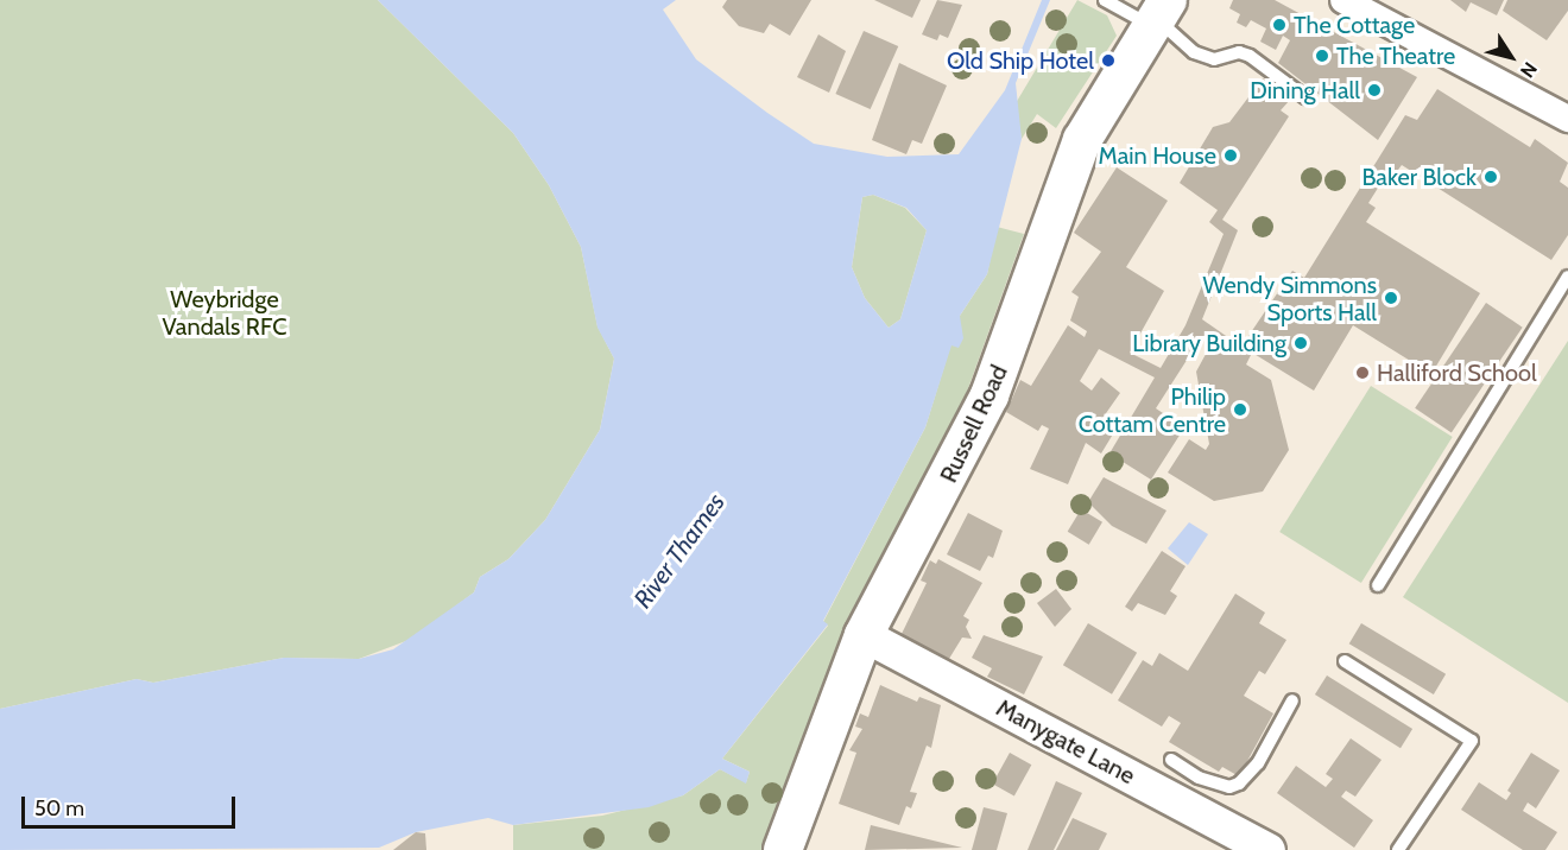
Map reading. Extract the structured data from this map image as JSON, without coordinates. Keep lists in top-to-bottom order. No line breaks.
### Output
{"streets":{"main road":["Russell Road"],"street":["Manygate Lane"]},"crossings":[["Russell Road","Manygate Lane"]],"water":["River Thames"],"parks":["Weybridge Vandals RFC"],"places":["The Cottage","The Theatre","Old Ship Hotel","Dining Hall","Main House","Baker Block","Wendy Simmons Sports Hall","Library Building","Halliford School","Philip Cottam Centre"],"scale_bar":"50 m","north":"bottom right"}
